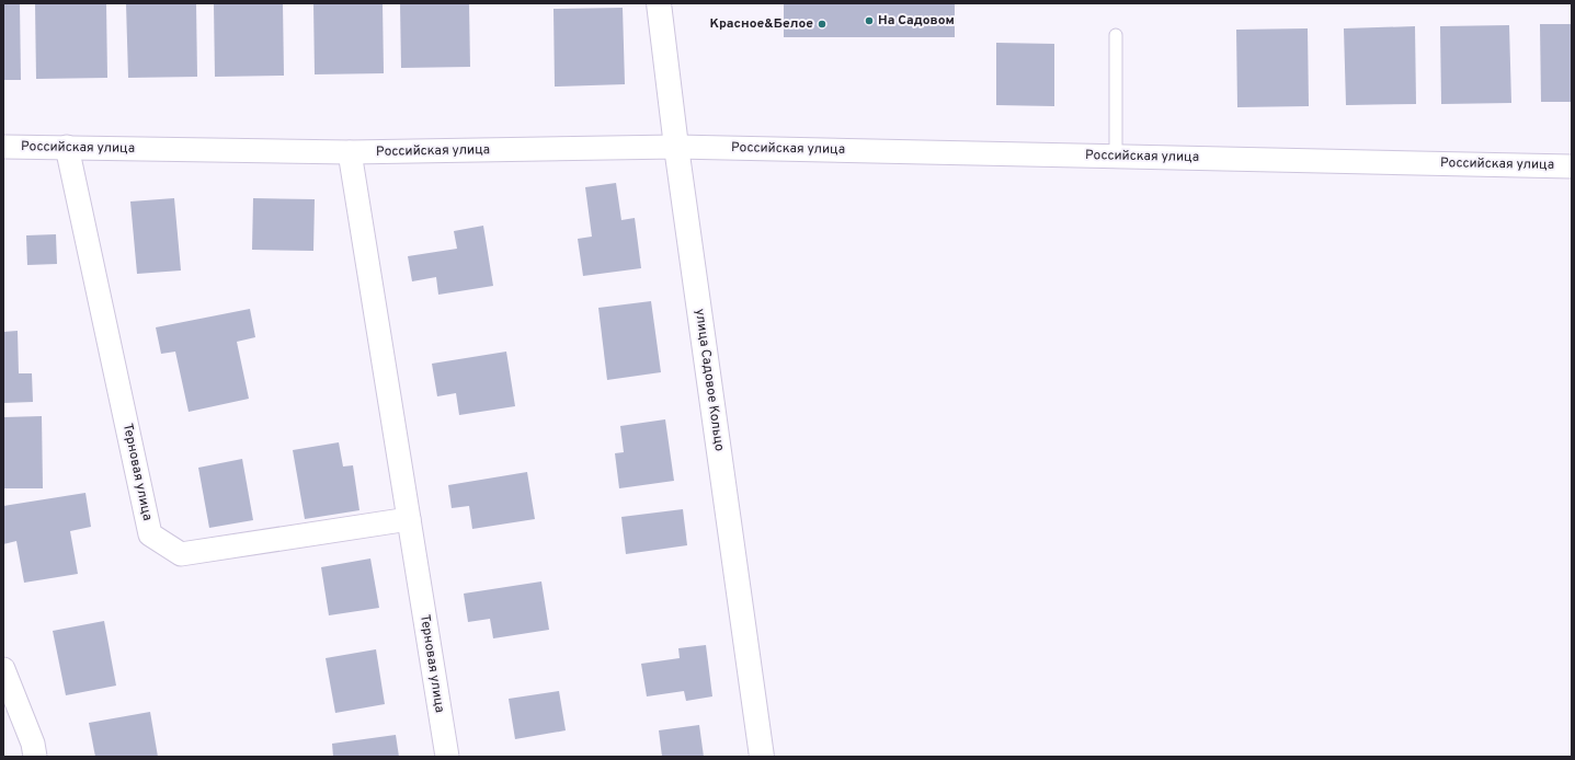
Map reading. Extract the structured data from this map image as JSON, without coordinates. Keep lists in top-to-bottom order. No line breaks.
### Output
{"streets":{"street":["Российская улица","улица Садовое Кольцо","Терновая улица"]},"crossings":[["Российская улица","улица Садовое Кольцо"],["Российская улица","Терновая улица"]],"places":["На Садовом","Красное&Белое"]}
